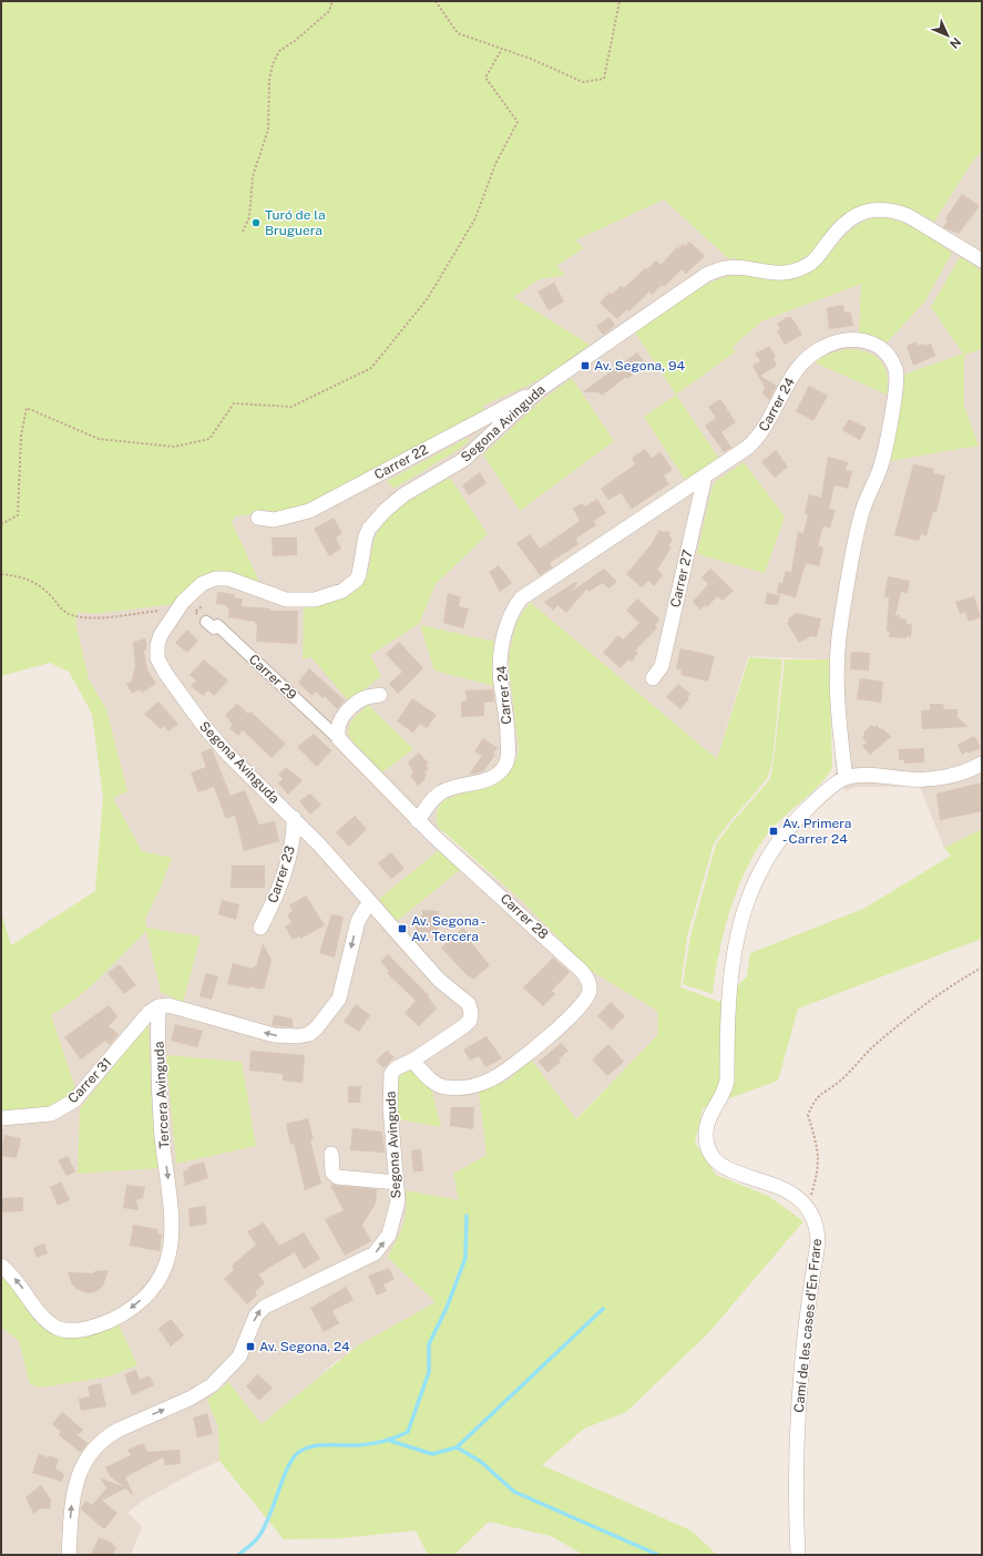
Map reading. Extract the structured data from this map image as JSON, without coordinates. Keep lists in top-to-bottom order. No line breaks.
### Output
{"streets":{"street":["Carrer 24","Segona Avinguda","Carrer 22","Carrer 27","Carrer 29","Carrer 23","Carrer 28","Carrer 31","Tercera Avinguda","Camí de les cases d'En Frare"]},"crossings":[["Carrer 24","Carrer 27"],["Carrer 24","Carrer 28"],["Carrer 24","Camí de les cases d'En Frare"],["Segona Avinguda","Carrer 22"],["Segona Avinguda","Carrer 23"],["Segona Avinguda","Carrer 28"],["Carrer 29","Carrer 28"],["Carrer 31","Tercera Avinguda"]],"places":{"other":["Turó de la Bruguera"],"transit":["Av. Segona, 94","Av. Primera - Carrer 24","Av. Segona - Av. Tercera","Av. Segona, 24"]},"north":"bottom right"}
